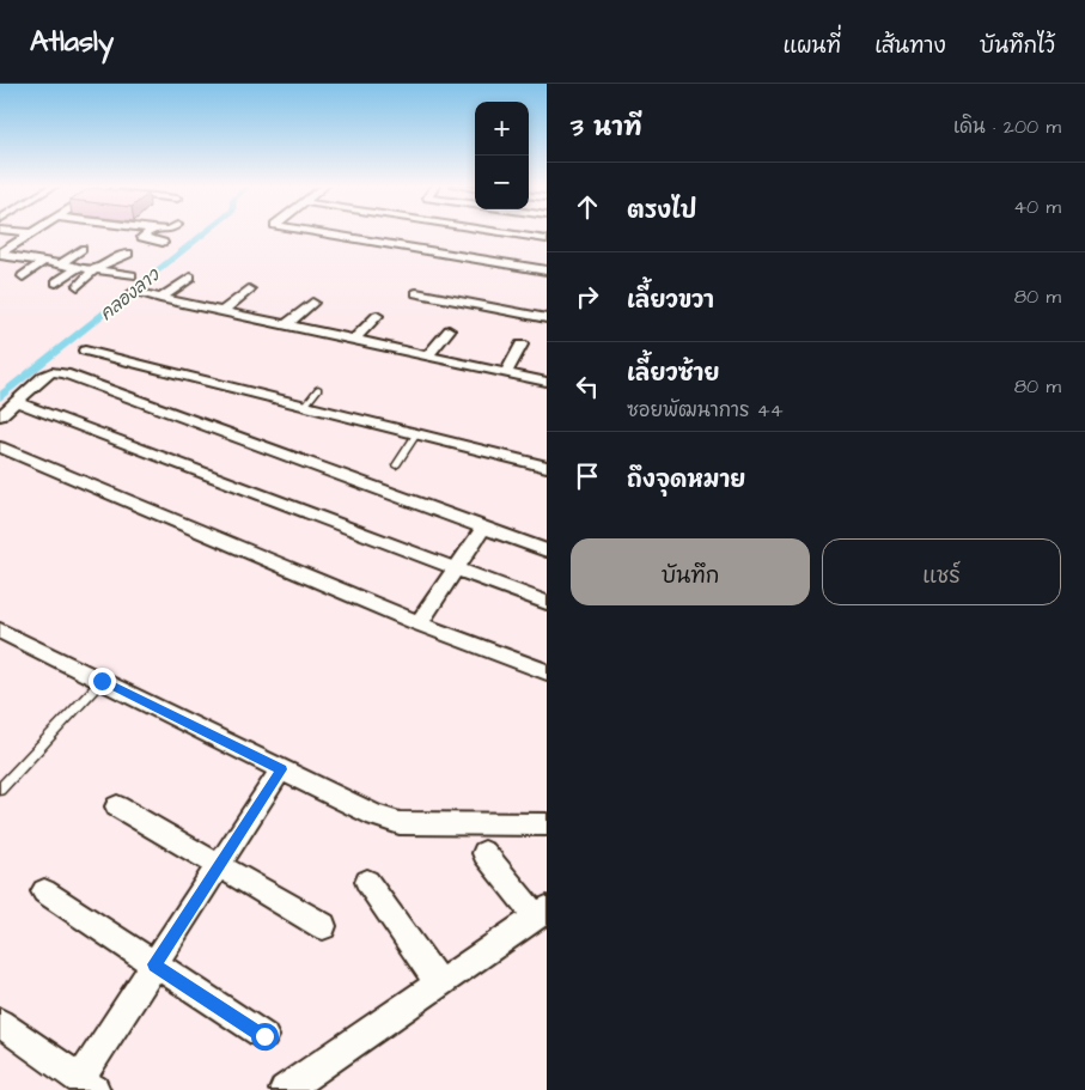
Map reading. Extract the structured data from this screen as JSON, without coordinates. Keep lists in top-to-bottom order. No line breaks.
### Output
{"water":["คลองลาว"],"page":{"header":"Atlasly","nav":["แผนที่","เส้นทาง","บันทึกไว้"],"heading":["3 นาที","เดิน · 200 m"],"map_buttons":["+","−"],"list":[["ตรงไป","40 m"],["เลี้ยวขวา","80 m"],["เลี้ยวซ้าย","ซอยพัฒนาการ 44","80 m"],"ถึงจุดหมาย"],"buttons":["บันทึก","แชร์"]}}
